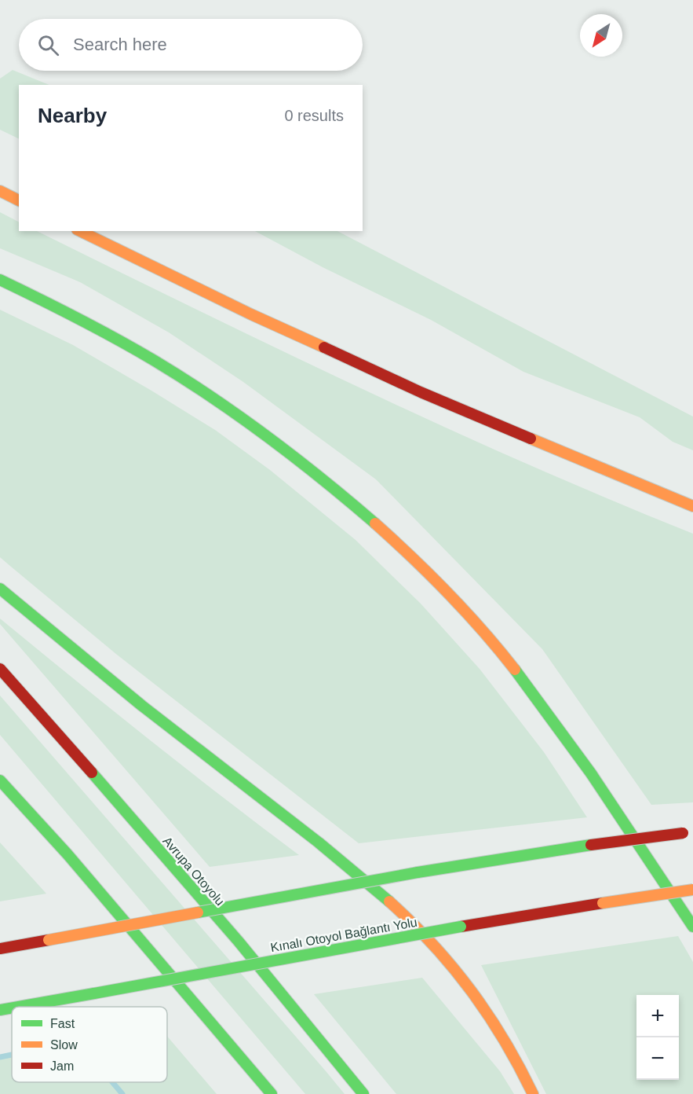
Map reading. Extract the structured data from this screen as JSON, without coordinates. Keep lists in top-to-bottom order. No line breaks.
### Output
{"streets":{"highway":["Avrupa Otoyolu","Kınalı Otoyol Bağlantı Yolu"]},"legend":["Fast","Slow","Jam"],"north":"bottom left","page":{"search":"Search here","heading":["Nearby","0 results"],"map_buttons":["+","−"]}}
